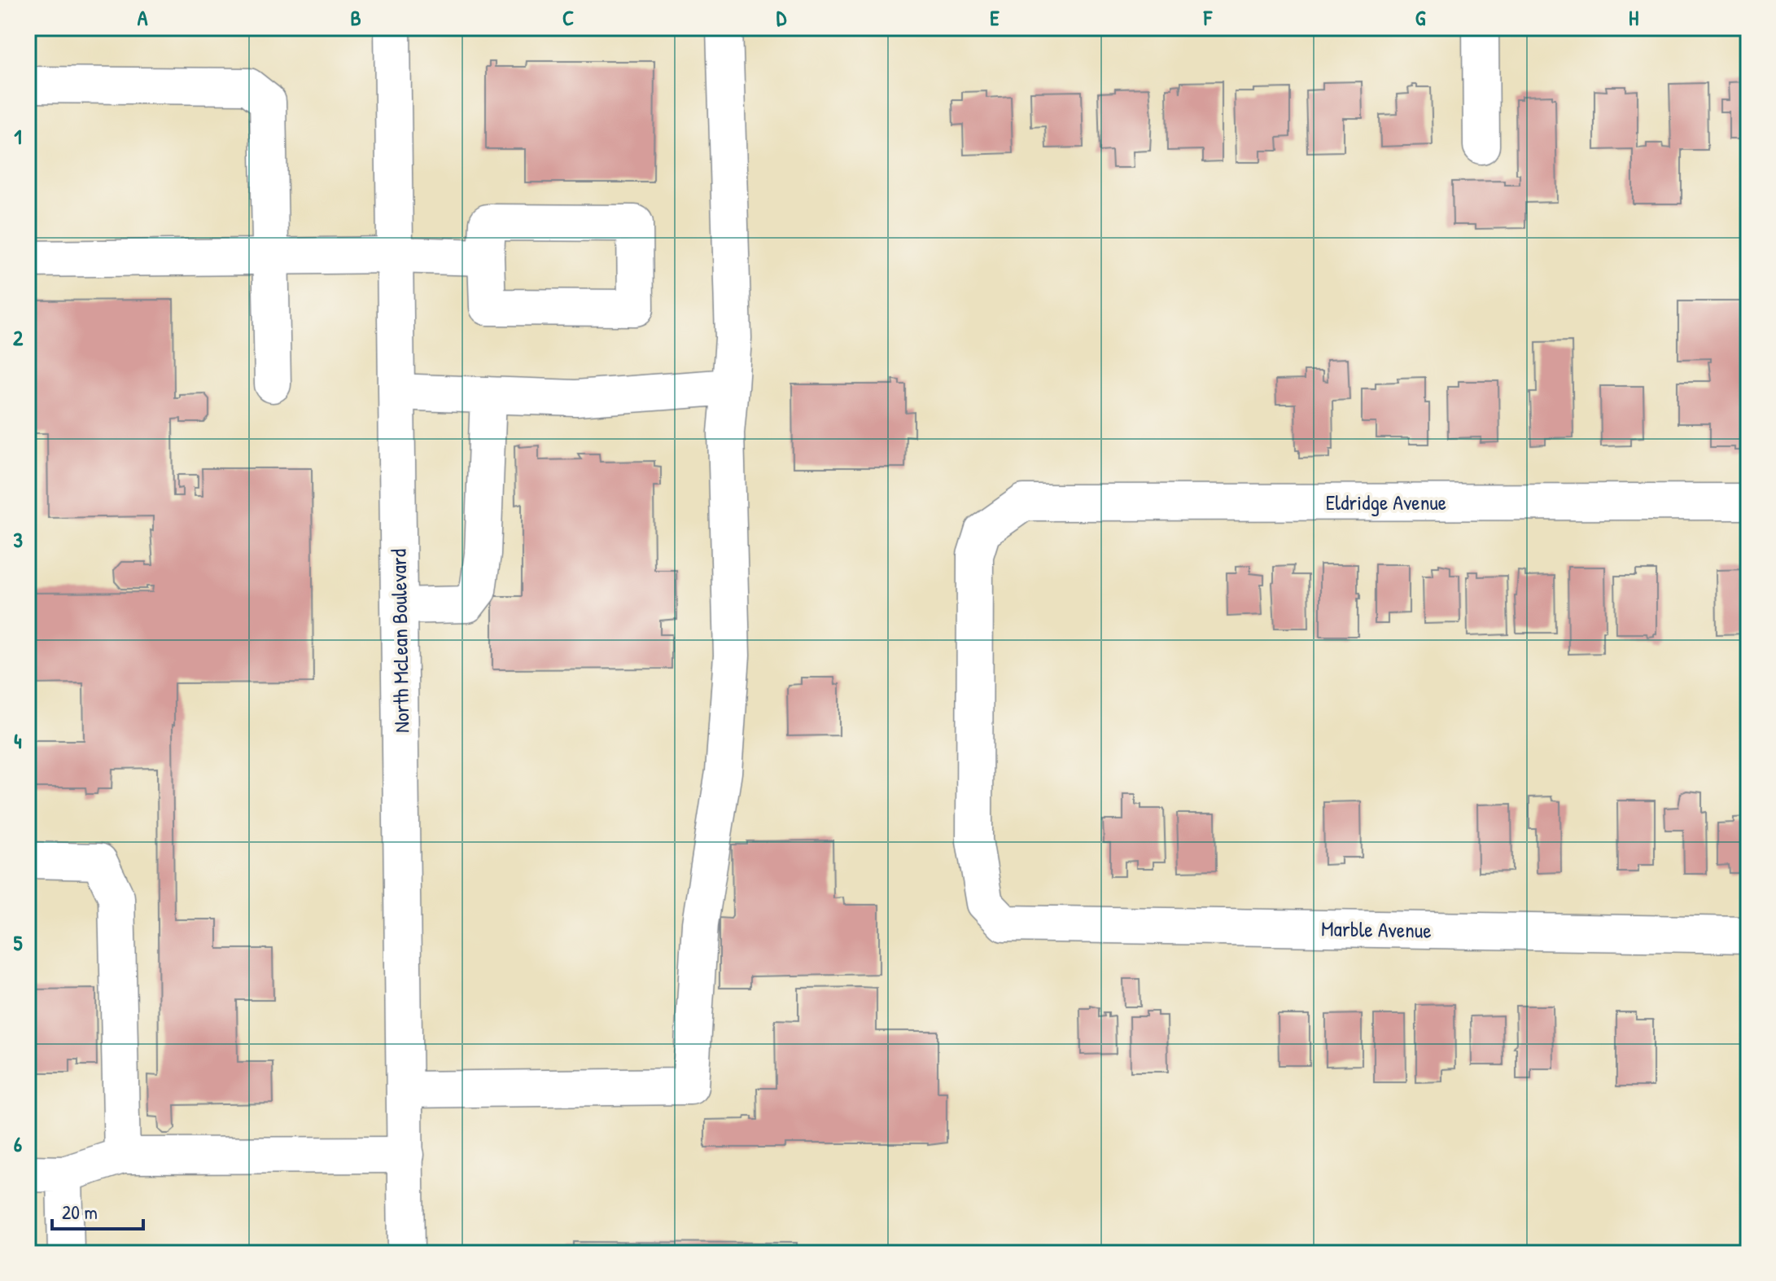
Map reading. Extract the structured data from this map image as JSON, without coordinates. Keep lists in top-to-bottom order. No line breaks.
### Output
{"streets":{"street":["Eldridge Avenue","North McLean Boulevard","Marble Avenue"]},"crossings":[["Eldridge Avenue","Marble Avenue"]],"scale_bar":"20 m","grid":{"columns":["A","B","C","D","E","F","G","H"],"rows":["1","2","3","4","5","6"]}}
